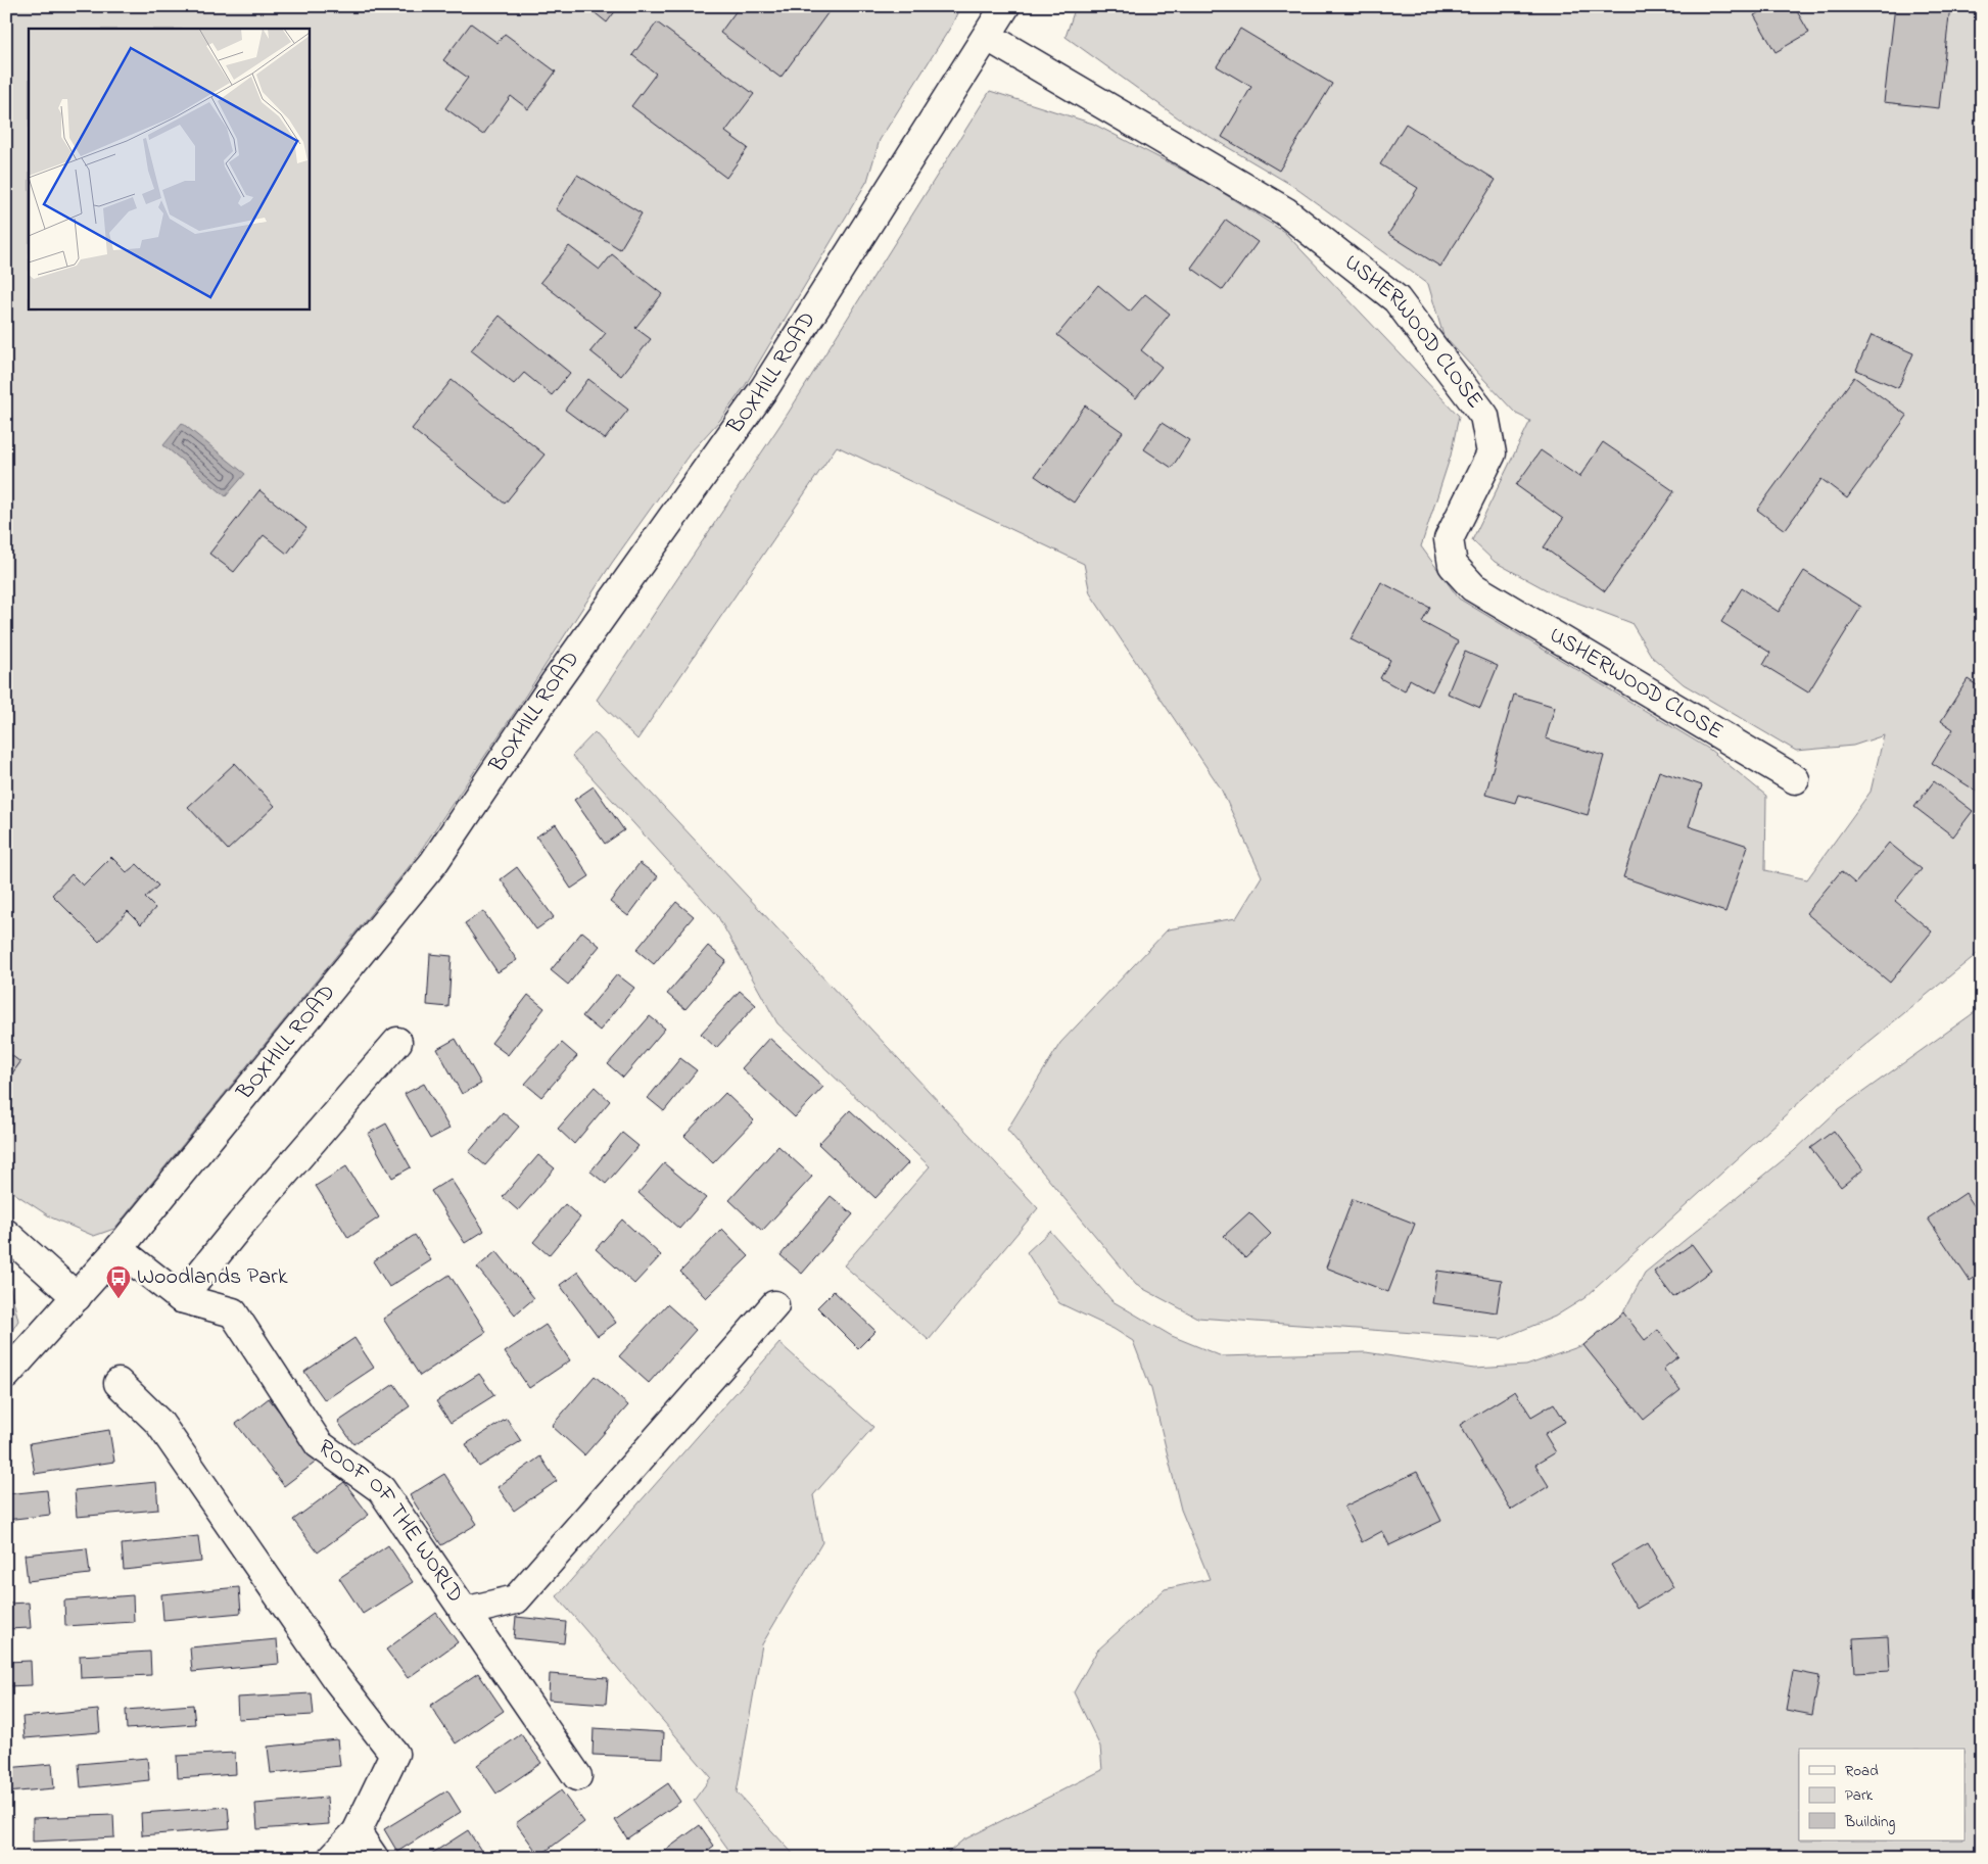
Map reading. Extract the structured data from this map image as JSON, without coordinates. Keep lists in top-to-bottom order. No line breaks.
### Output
{"streets":{"street":["USHERWOOD CLOSE","BOXHILL ROAD","ROOF OF THE WORLD"]},"crossings":[["USHERWOOD CLOSE","BOXHILL ROAD"],["BOXHILL ROAD","ROOF OF THE WORLD"]],"places":{"bus stop":["Woodlands Park"]},"legend":["Road","Park","Building"]}
